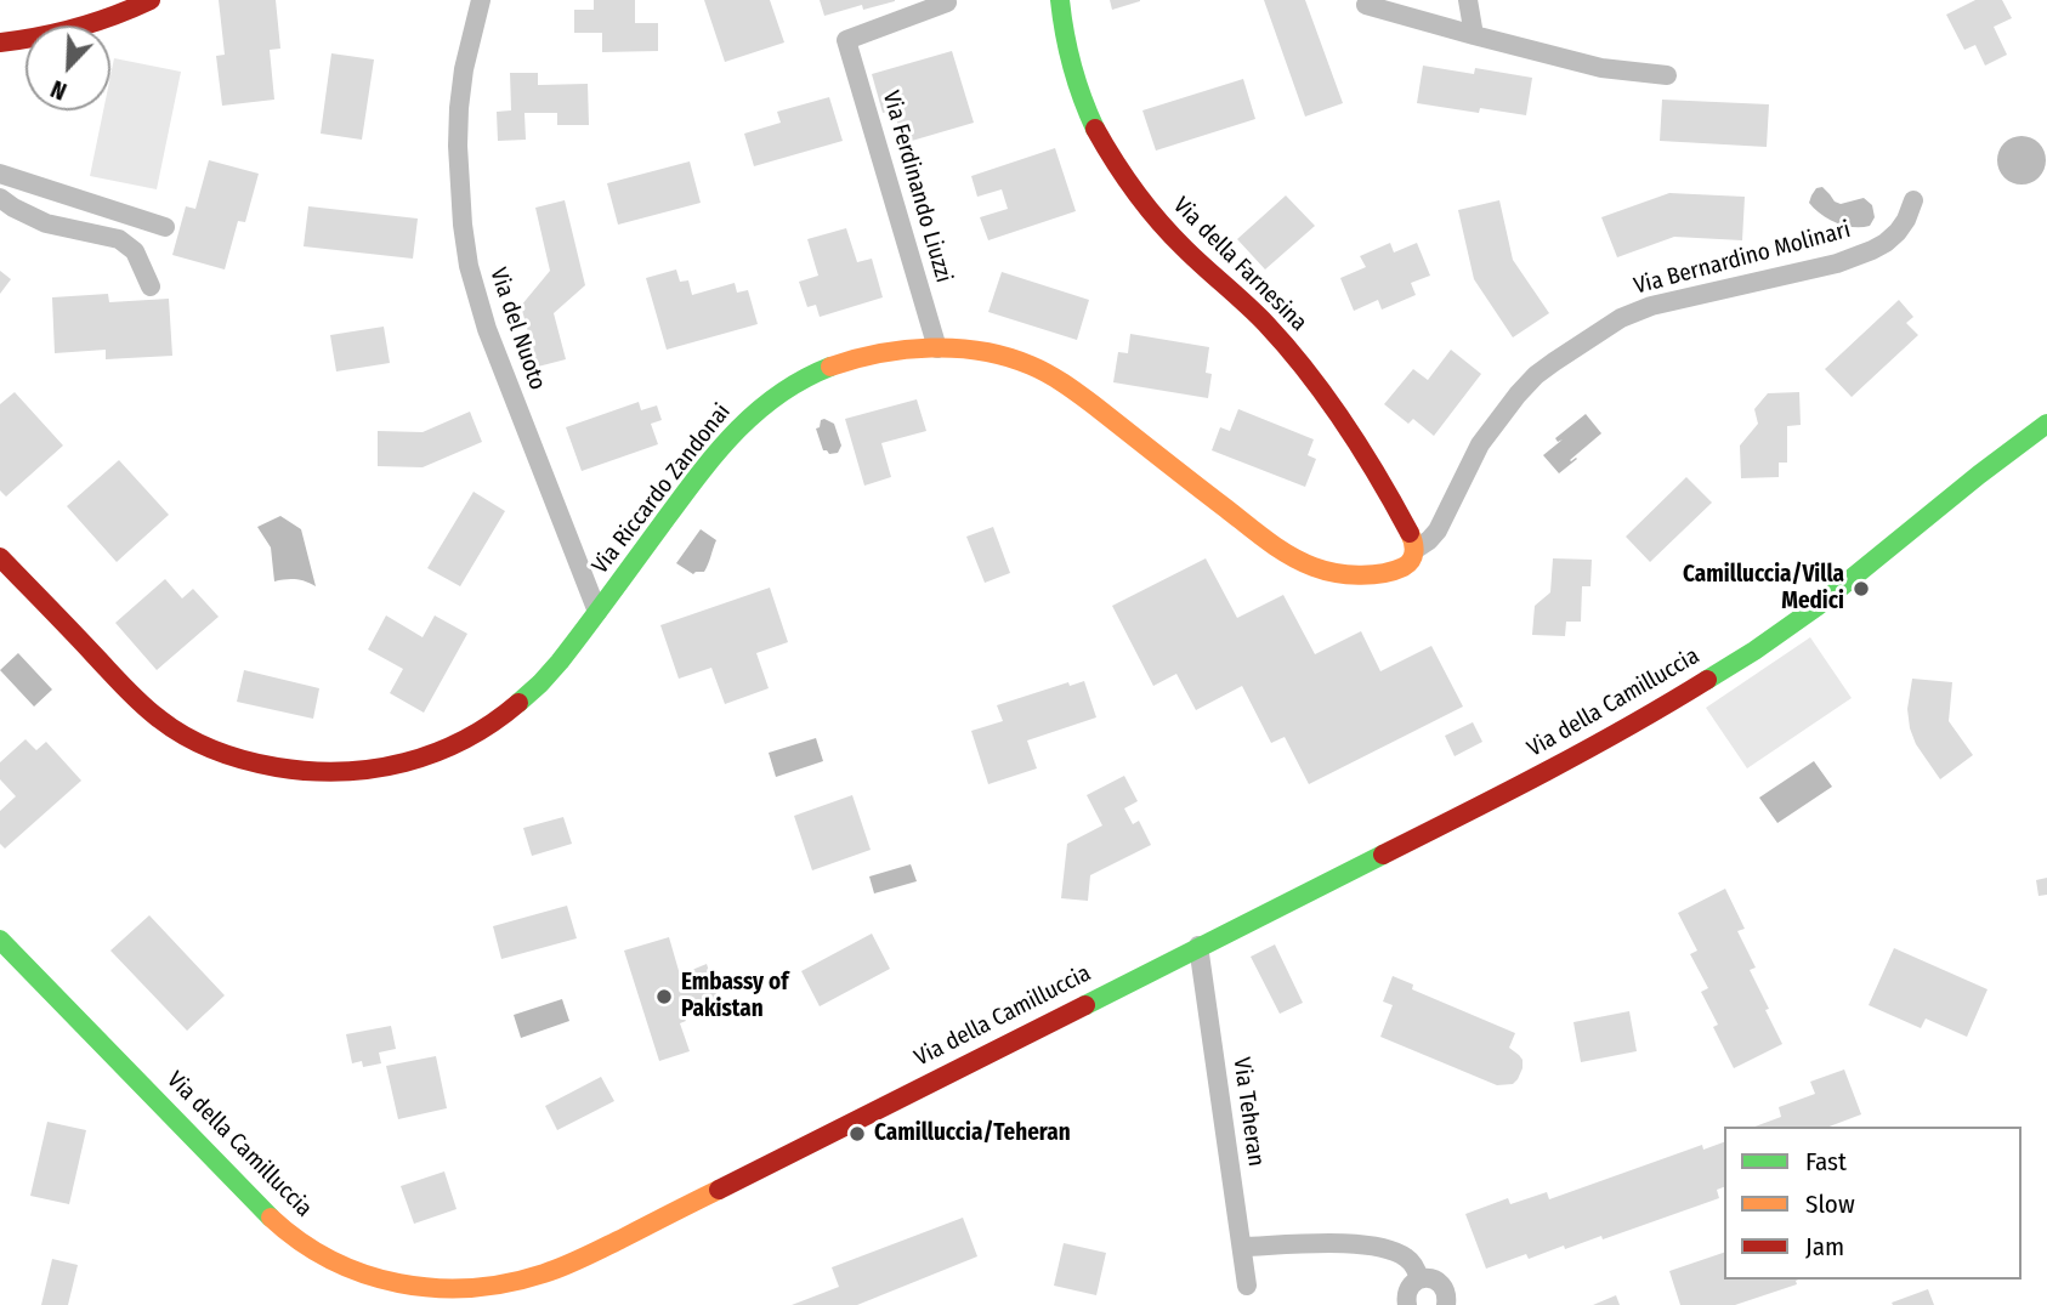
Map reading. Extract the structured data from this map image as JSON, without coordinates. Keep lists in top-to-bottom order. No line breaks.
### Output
{"streets":{"street":["Via Ferdinando Liuzzi","Via Bernardino Molinari","Via della Farnesina","Via del Nuoto","Via Riccardo Zandonai","Via della Camilluccia","Via Teheran"]},"crossings":[["Via Ferdinando Liuzzi","Via Riccardo Zandonai"],["Via Bernardino Molinari","Via della Farnesina"],["Via Bernardino Molinari","Via Riccardo Zandonai"],["Via della Farnesina","Via Riccardo Zandonai"],["Via del Nuoto","Via Riccardo Zandonai"],["Via della Camilluccia","Via Teheran"]],"places":["Camilluccia/Villa Medici","Embassy of Pakistan","Camilluccia/Teheran"],"legend":["Fast","Slow","Jam"],"north":"bottom left"}
